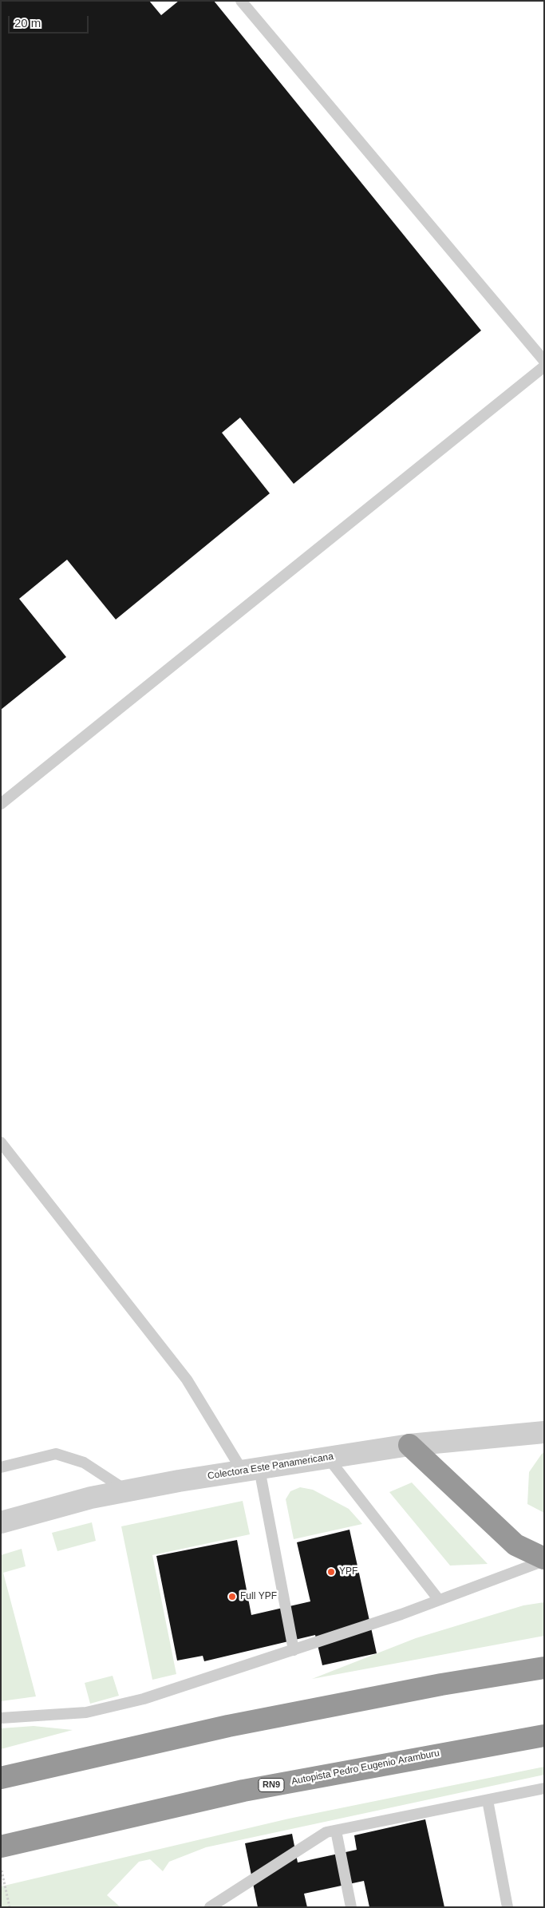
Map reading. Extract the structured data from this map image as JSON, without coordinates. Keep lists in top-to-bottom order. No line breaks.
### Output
{"streets":{"highway":["Autopista Pedro Eugenio Aramburu","RN9"],"street":["Colectora Este Panamericana"]},"places":["YPF","Full YPF"],"scale_bar":"20 m"}
